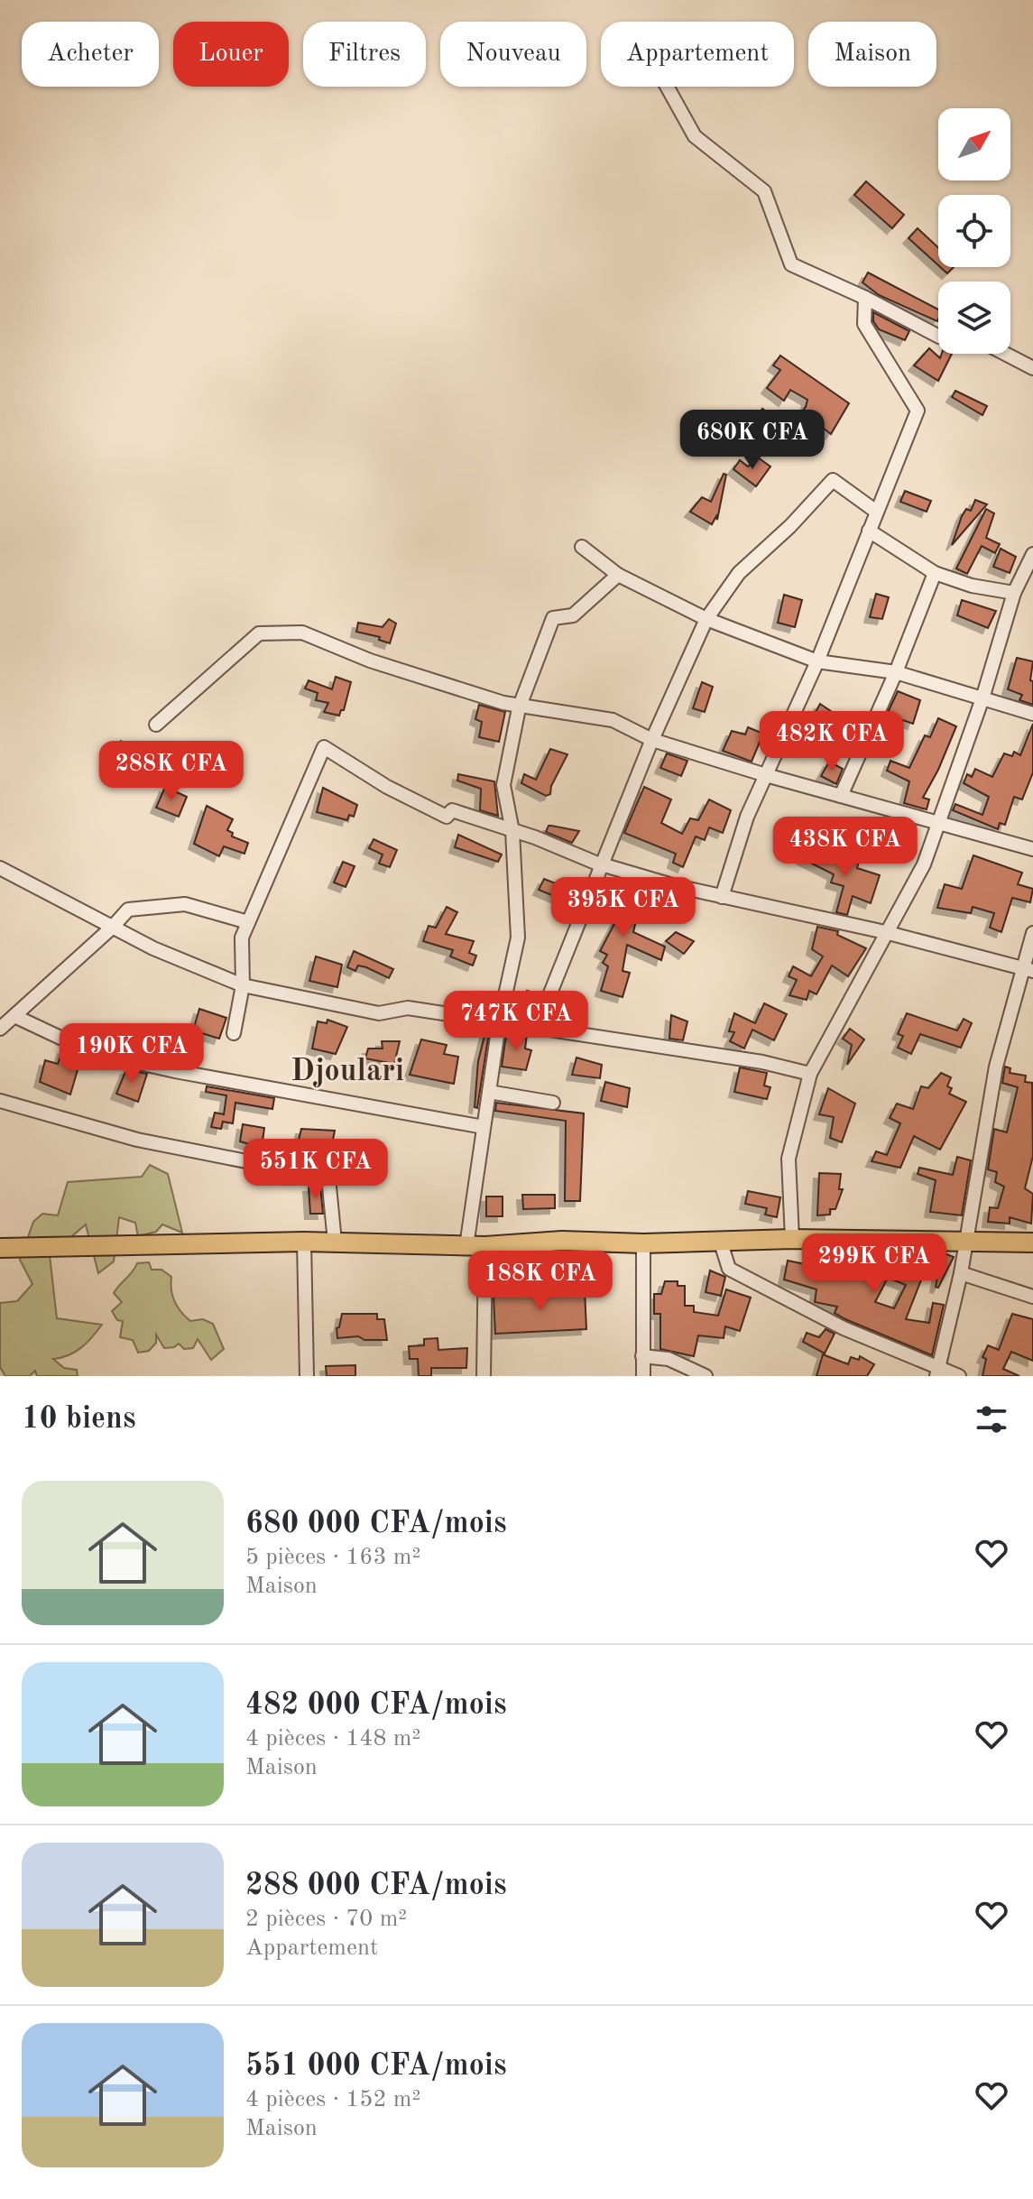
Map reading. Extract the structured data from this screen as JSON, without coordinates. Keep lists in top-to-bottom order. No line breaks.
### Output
{"districts":["Djoulari"],"north":"top right","page":{"chip":["Acheter","Louer","Filtres","Nouveau","Appartement","Maison"],"price":["680K CFA","482K CFA","288K CFA","438K CFA","395K CFA","747K CFA","190K CFA","551K CFA","299K CFA","188K CFA"],"heading":"10 biens","list":[{"name":"680 000 CFA/mois","note":"5 pièces · 163 m² · Maison"},{"name":"482 000 CFA/mois","note":"4 pièces · 148 m² · Maison"},{"name":"288 000 CFA/mois","note":"2 pièces · 70 m² · Appartement"},{"name":"551 000 CFA/mois","note":"4 pièces · 152 m² · Maison"}]}}
